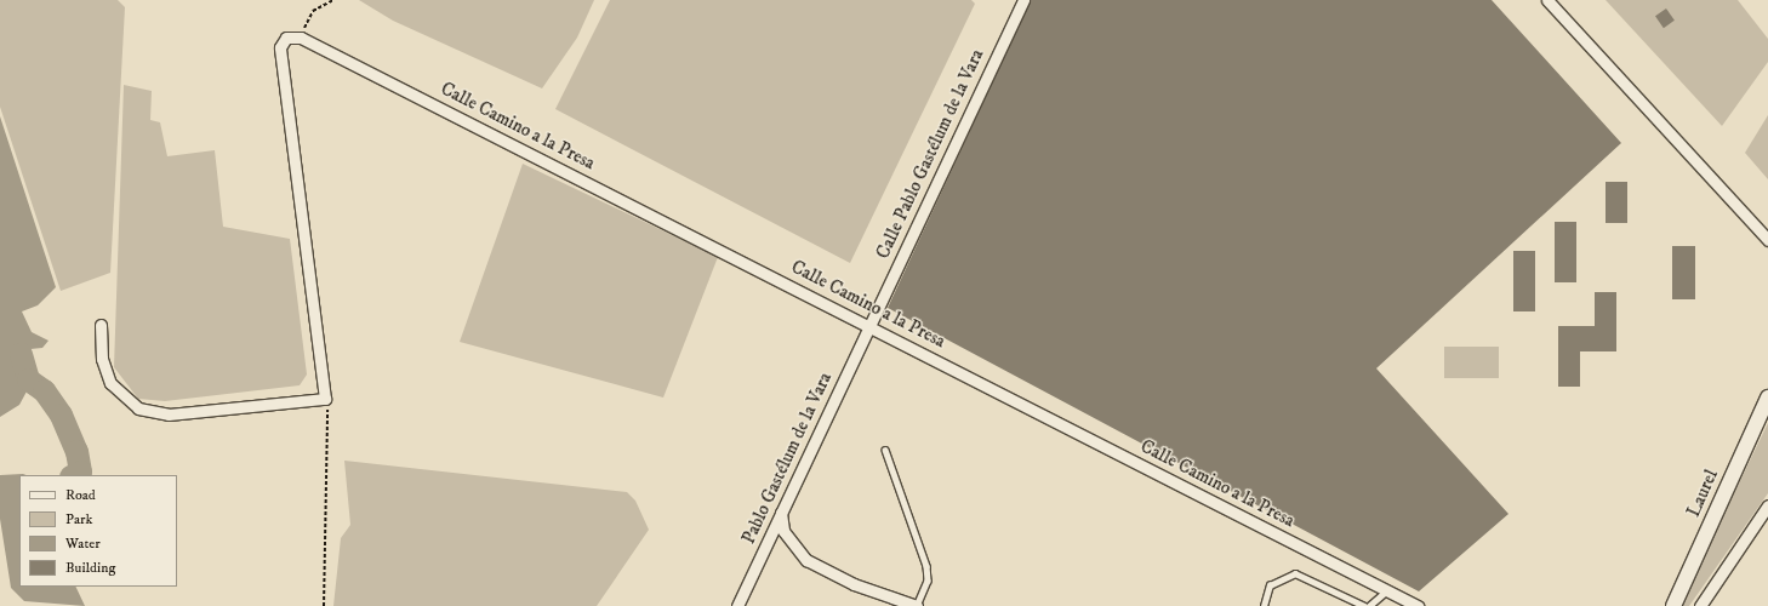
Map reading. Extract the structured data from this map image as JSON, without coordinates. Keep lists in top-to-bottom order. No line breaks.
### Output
{"streets":{"street":["Calle Camino a la Presa","Calle Pablo Gastélum de la Vara","Pablo Gastélum de la Vara","Laurel"]},"crossings":[["Calle Camino a la Presa","Calle Pablo Gastélum de la Vara"],["Calle Camino a la Presa","Pablo Gastélum de la Vara"],["Calle Pablo Gastélum de la Vara","Pablo Gastélum de la Vara"]],"legend":["Road","Park","Water","Building"]}
